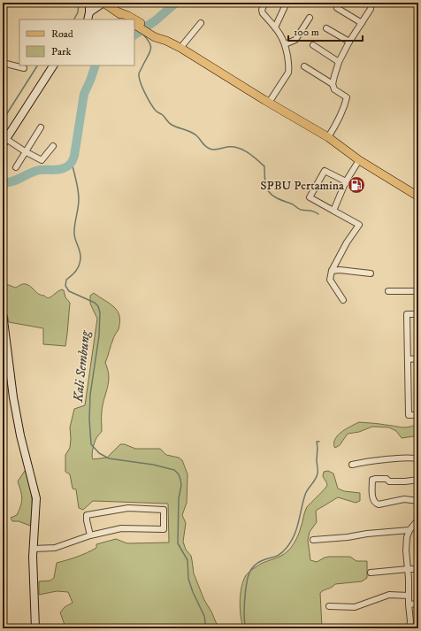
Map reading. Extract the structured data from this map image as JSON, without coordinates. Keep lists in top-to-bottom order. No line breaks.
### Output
{"water":["Kali Sembung"],"places":{"fuel station":["SPBU Pertamina"]},"legend":["Road","Park"],"scale_bar":"100 m"}
